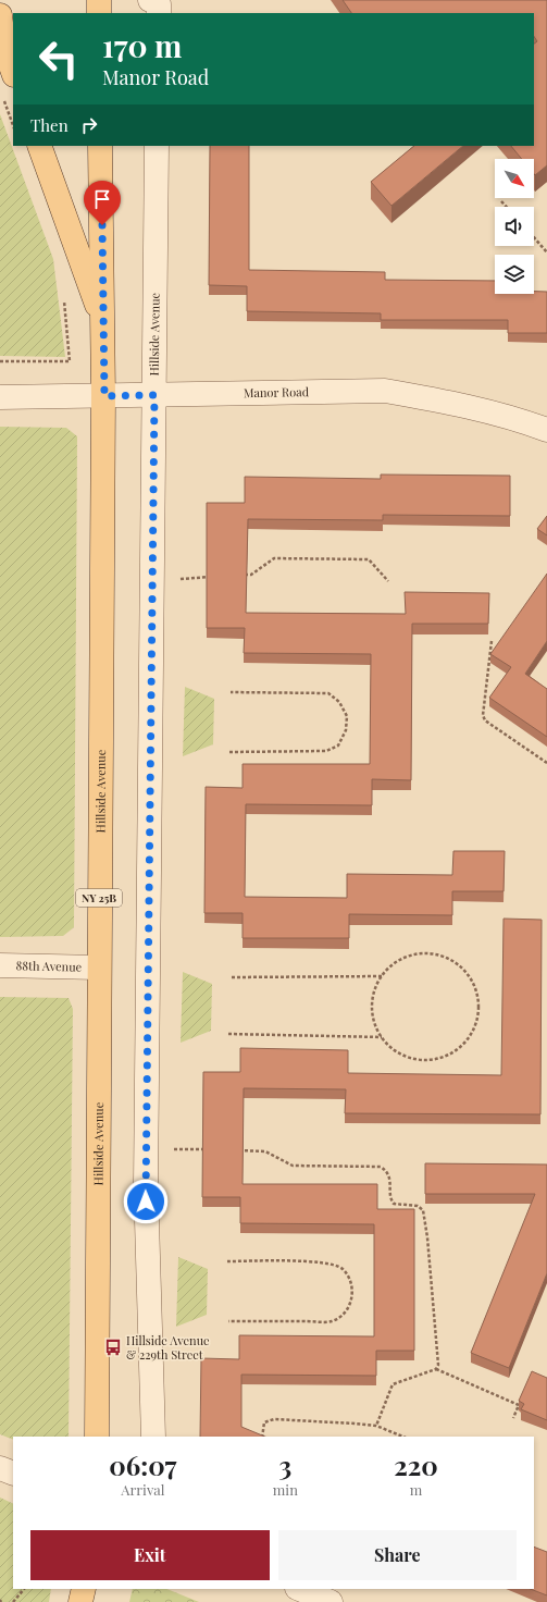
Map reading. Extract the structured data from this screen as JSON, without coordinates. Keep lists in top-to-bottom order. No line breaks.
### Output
{"streets":{"main road":["Hillside Avenue","NY 25B"],"street":["Manor Road","88th Avenue"]},"crossings":[["Hillside Avenue","Manor Road"],["Hillside Avenue","88th Avenue"]],"places":{"bus stop":["Hillside Avenue & 229th Street"]},"north":"bottom right","page":{"turn":["170 m","Manor Road"],"then":"Then","eta":["06:07","Arrival","3","min","220","m"],"buttons":["Exit","Share"]}}
